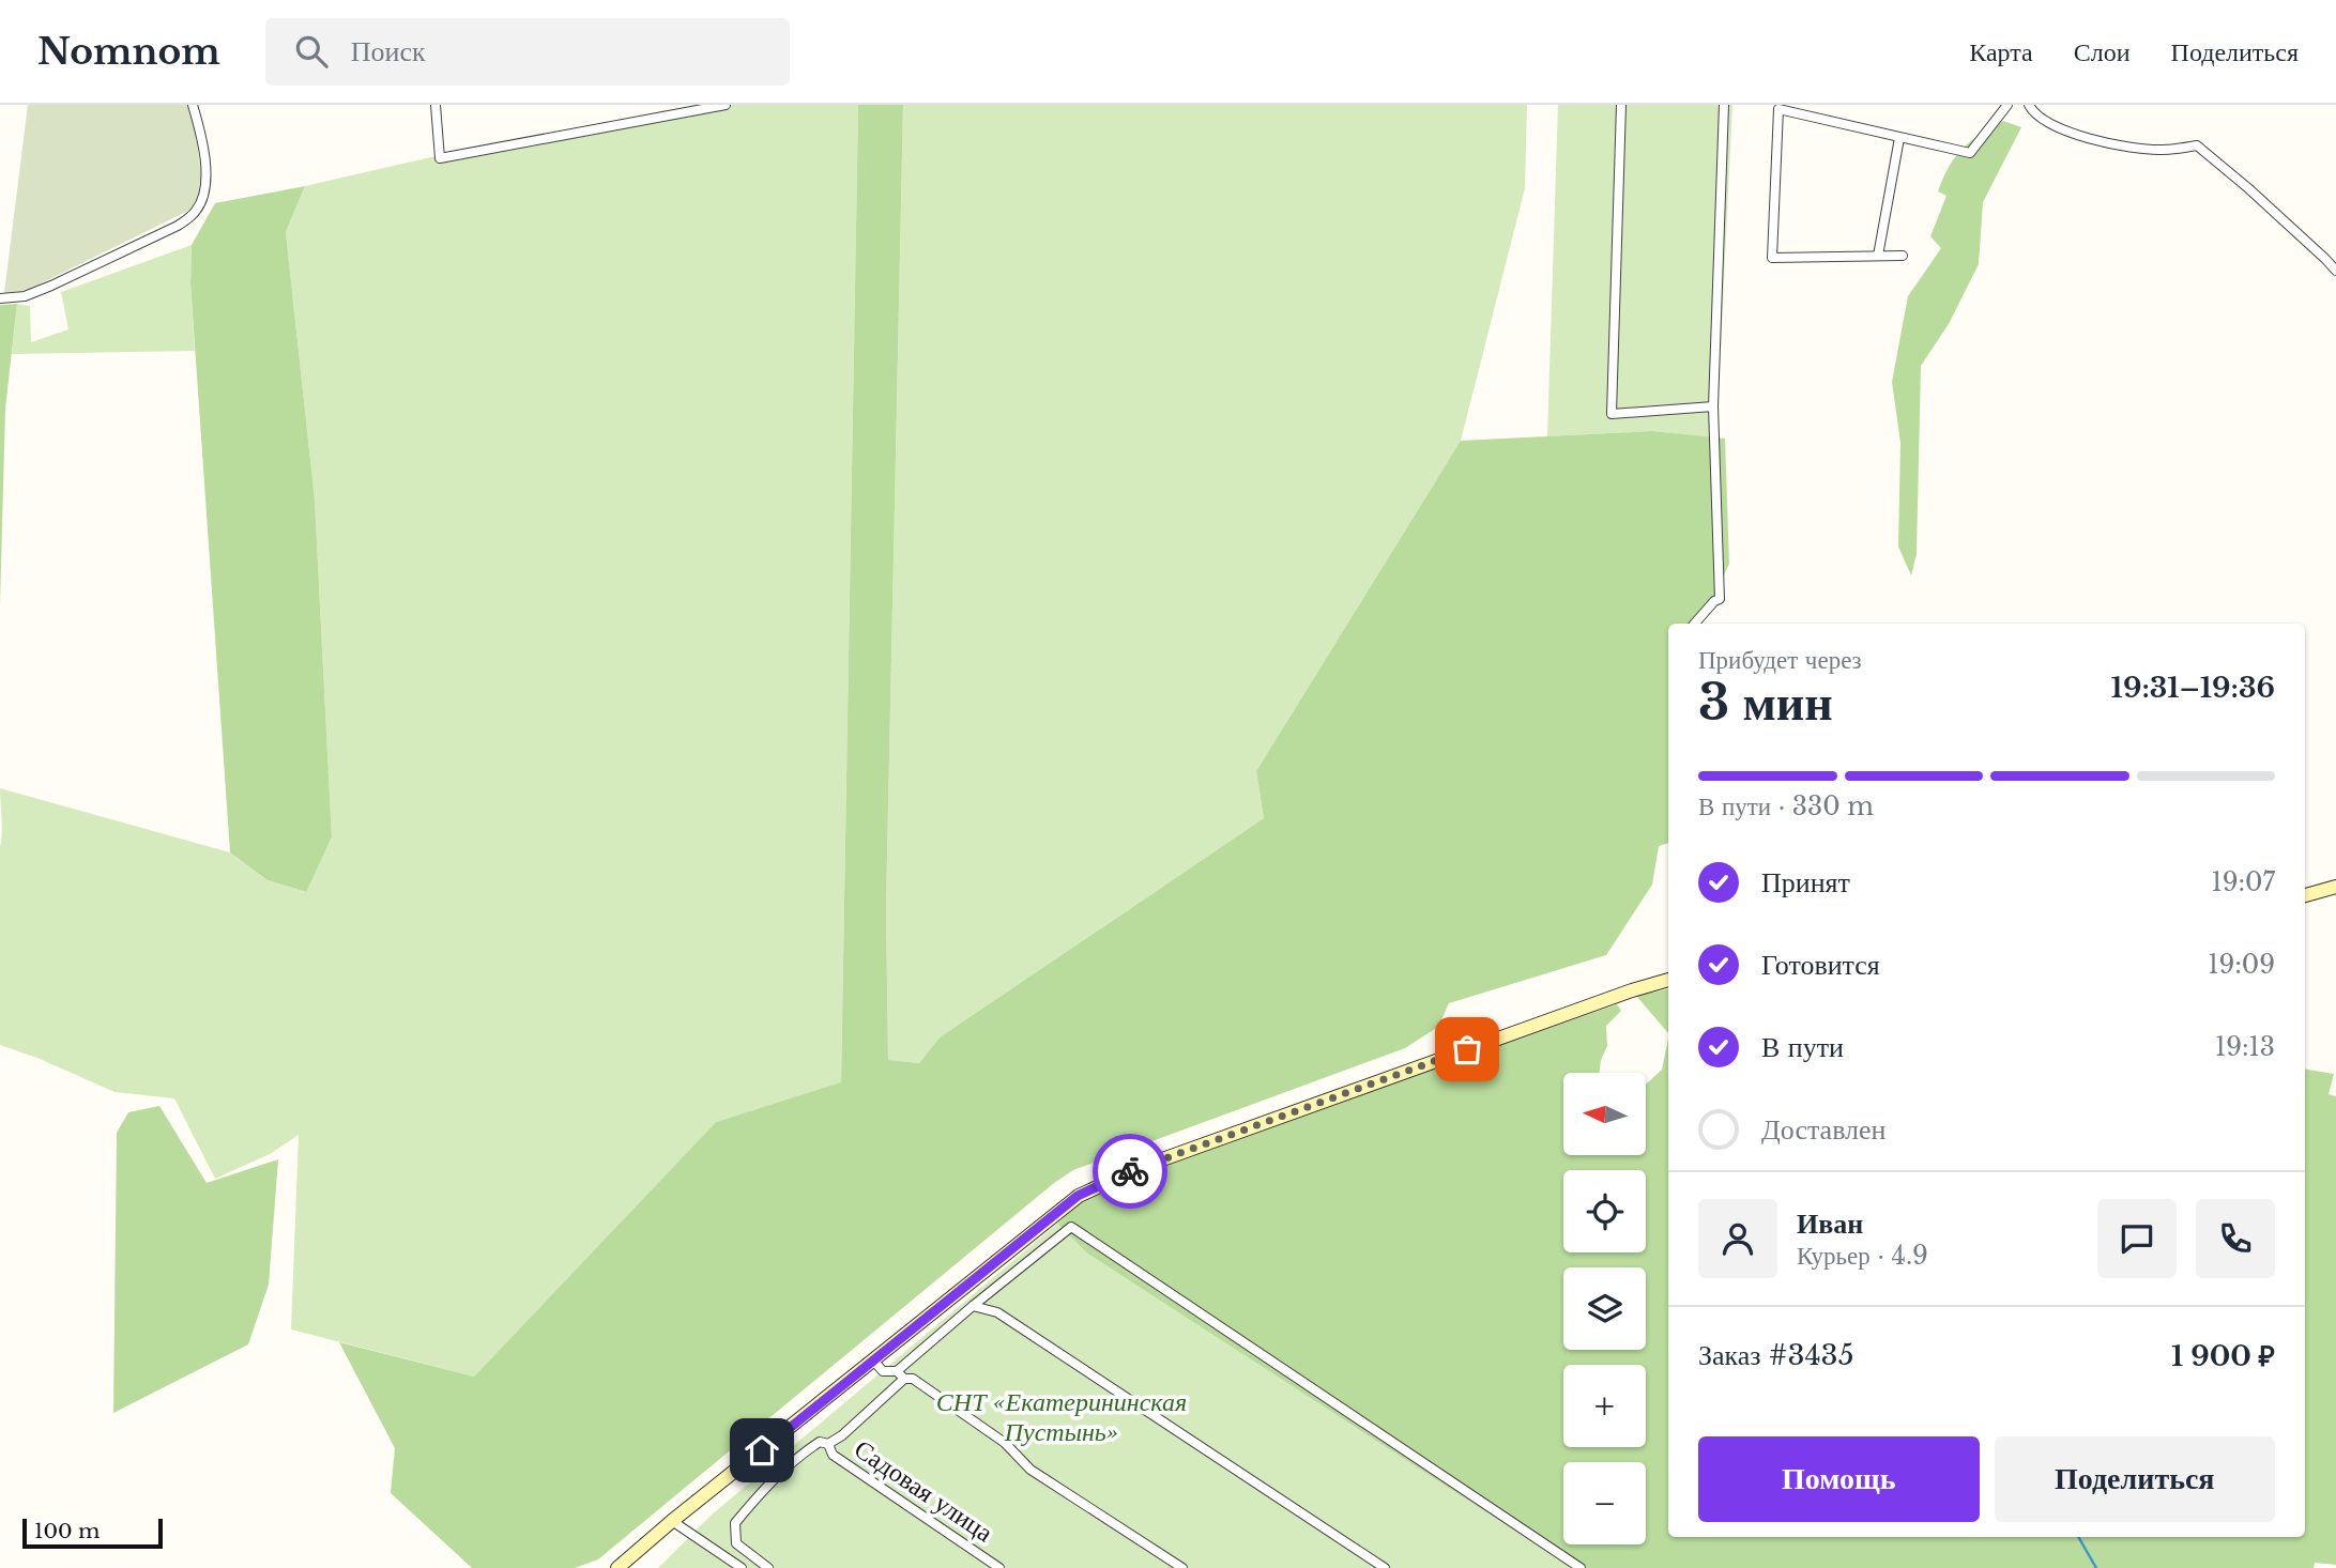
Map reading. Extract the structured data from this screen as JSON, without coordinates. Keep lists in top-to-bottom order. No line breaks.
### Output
{"streets":{"street":["Садовая улица"]},"parks":["СНТ «Екатерининская Пустынь»"],"scale_bar":"100 m","north":"left","page":{"header":"Nomnom","search":"Поиск","nav":["Карта","Слои","Поделиться"],"heading":["3 мин","Прибудет через","19:31–19:36"],"panel":["Иван","Курьер · 4.9","Заказ #3435","1 900 ₽"],"bar":"В пути · 330 m","list":[["Принят","19:07"],["Готовится","19:09"],["В пути","19:13"],"Доставлен"],"map_buttons":["+","−"],"buttons":["Помощь","Поделиться"],"scale":"100 m"}}
